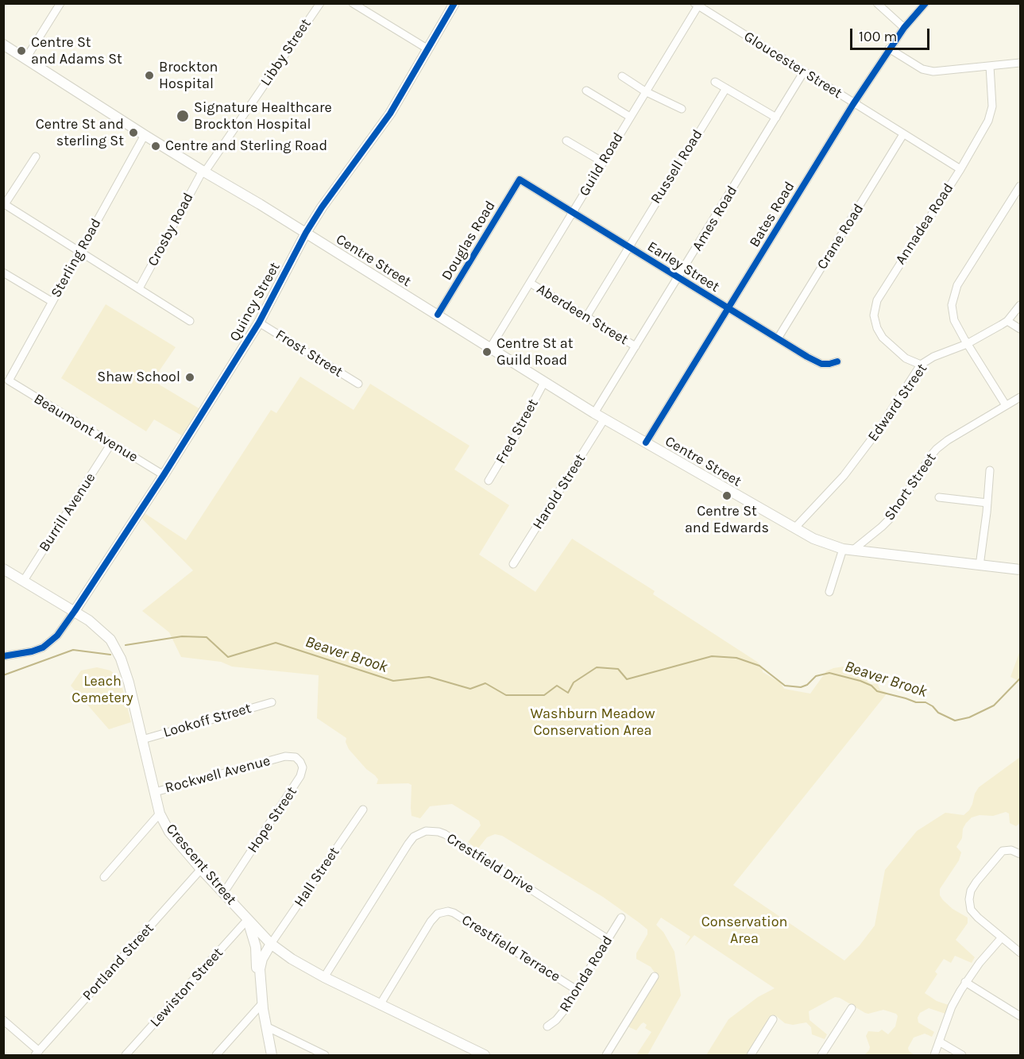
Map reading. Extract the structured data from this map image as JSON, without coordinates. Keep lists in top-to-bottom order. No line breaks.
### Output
{"streets":{"main road":["Centre Street","Quincy Street","Crescent Street"],"street":["Libby Street","Gloucester Street","Guild Road","Russell Road","Bates Road","Ames Road","Annadea Road","Crosby Road","Crane Road","Douglas Road","Sterling Road","Earley Street","Aberdeen Street","Frost Street","Edward Street","Beaumont Avenue","Fred Street","Short Street","Harold Street","Burrill Avenue","Lookoff Street","Rockwell Avenue","Hope Street","Crestfield Drive","Hall Street","Crestfield Terrace","Portland Street","Rhonda Road","Lewiston Street"]},"crossings":[["Libby Street","Crosby Road"],["Libby Street","Centre Street"],["Gloucester Street","Guild Road"],["Gloucester Street","Bates Road"],["Gloucester Street","Ames Road"],["Gloucester Street","Annadea Road"],["Gloucester Street","Crane Road"],["Guild Road","Centre Street"],["Guild Road","Earley Street"],["Guild Road","Aberdeen Street"],["Russell Road","Earley Street"],["Russell Road","Aberdeen Street"],["Bates Road","Centre Street"],["Bates Road","Earley Street"],["Ames Road","Centre Street"],["Ames Road","Earley Street"],["Ames Road","Aberdeen Street"],["Annadea Road","Edward Street"],["Crosby Road","Centre Street"],["Crane Road","Earley Street"],["Douglas Road","Centre Street"],["Douglas Road","Earley Street"],["Sterling Road","Centre Street"],["Sterling Road","Beaumont Avenue"],["Centre Street","Quincy Street"],["Centre Street","Edward Street"],["Centre Street","Fred Street"],["Centre Street","Short Street"],["Centre Street","Harold Street"],["Quincy Street","Frost Street"],["Quincy Street","Beaumont Avenue"],["Quincy Street","Crescent Street"],["Beaumont Avenue","Burrill Avenue"],["Burrill Avenue","Crescent Street"],["Lookoff Street","Crescent Street"],["Rockwell Avenue","Hope Street"],["Rockwell Avenue","Crescent Street"],["Hope Street","Crescent Street"],["Crestfield Drive","Crescent Street"],["Crestfield Drive","Rhonda Road"],["Crescent Street","Hall Street"],["Crescent Street","Crestfield Terrace"],["Crescent Street","Portland Street"],["Crescent Street","Lewiston Street"],["Crestfield Terrace","Rhonda Road"]],"water":["Beaver Brook"],"parks":["Leach Cemetery","Washburn Meadow Conservation Area","Conservation Area"],"places":["Centre St and Adams St","Brockton Hospital","Signature Healthcare Brockton Hospital","Centre St and sterling St","Centre and Sterling Road","Centre St at Guild Road","Shaw School","Centre St and Edwards"],"scale_bar":"100 m"}
